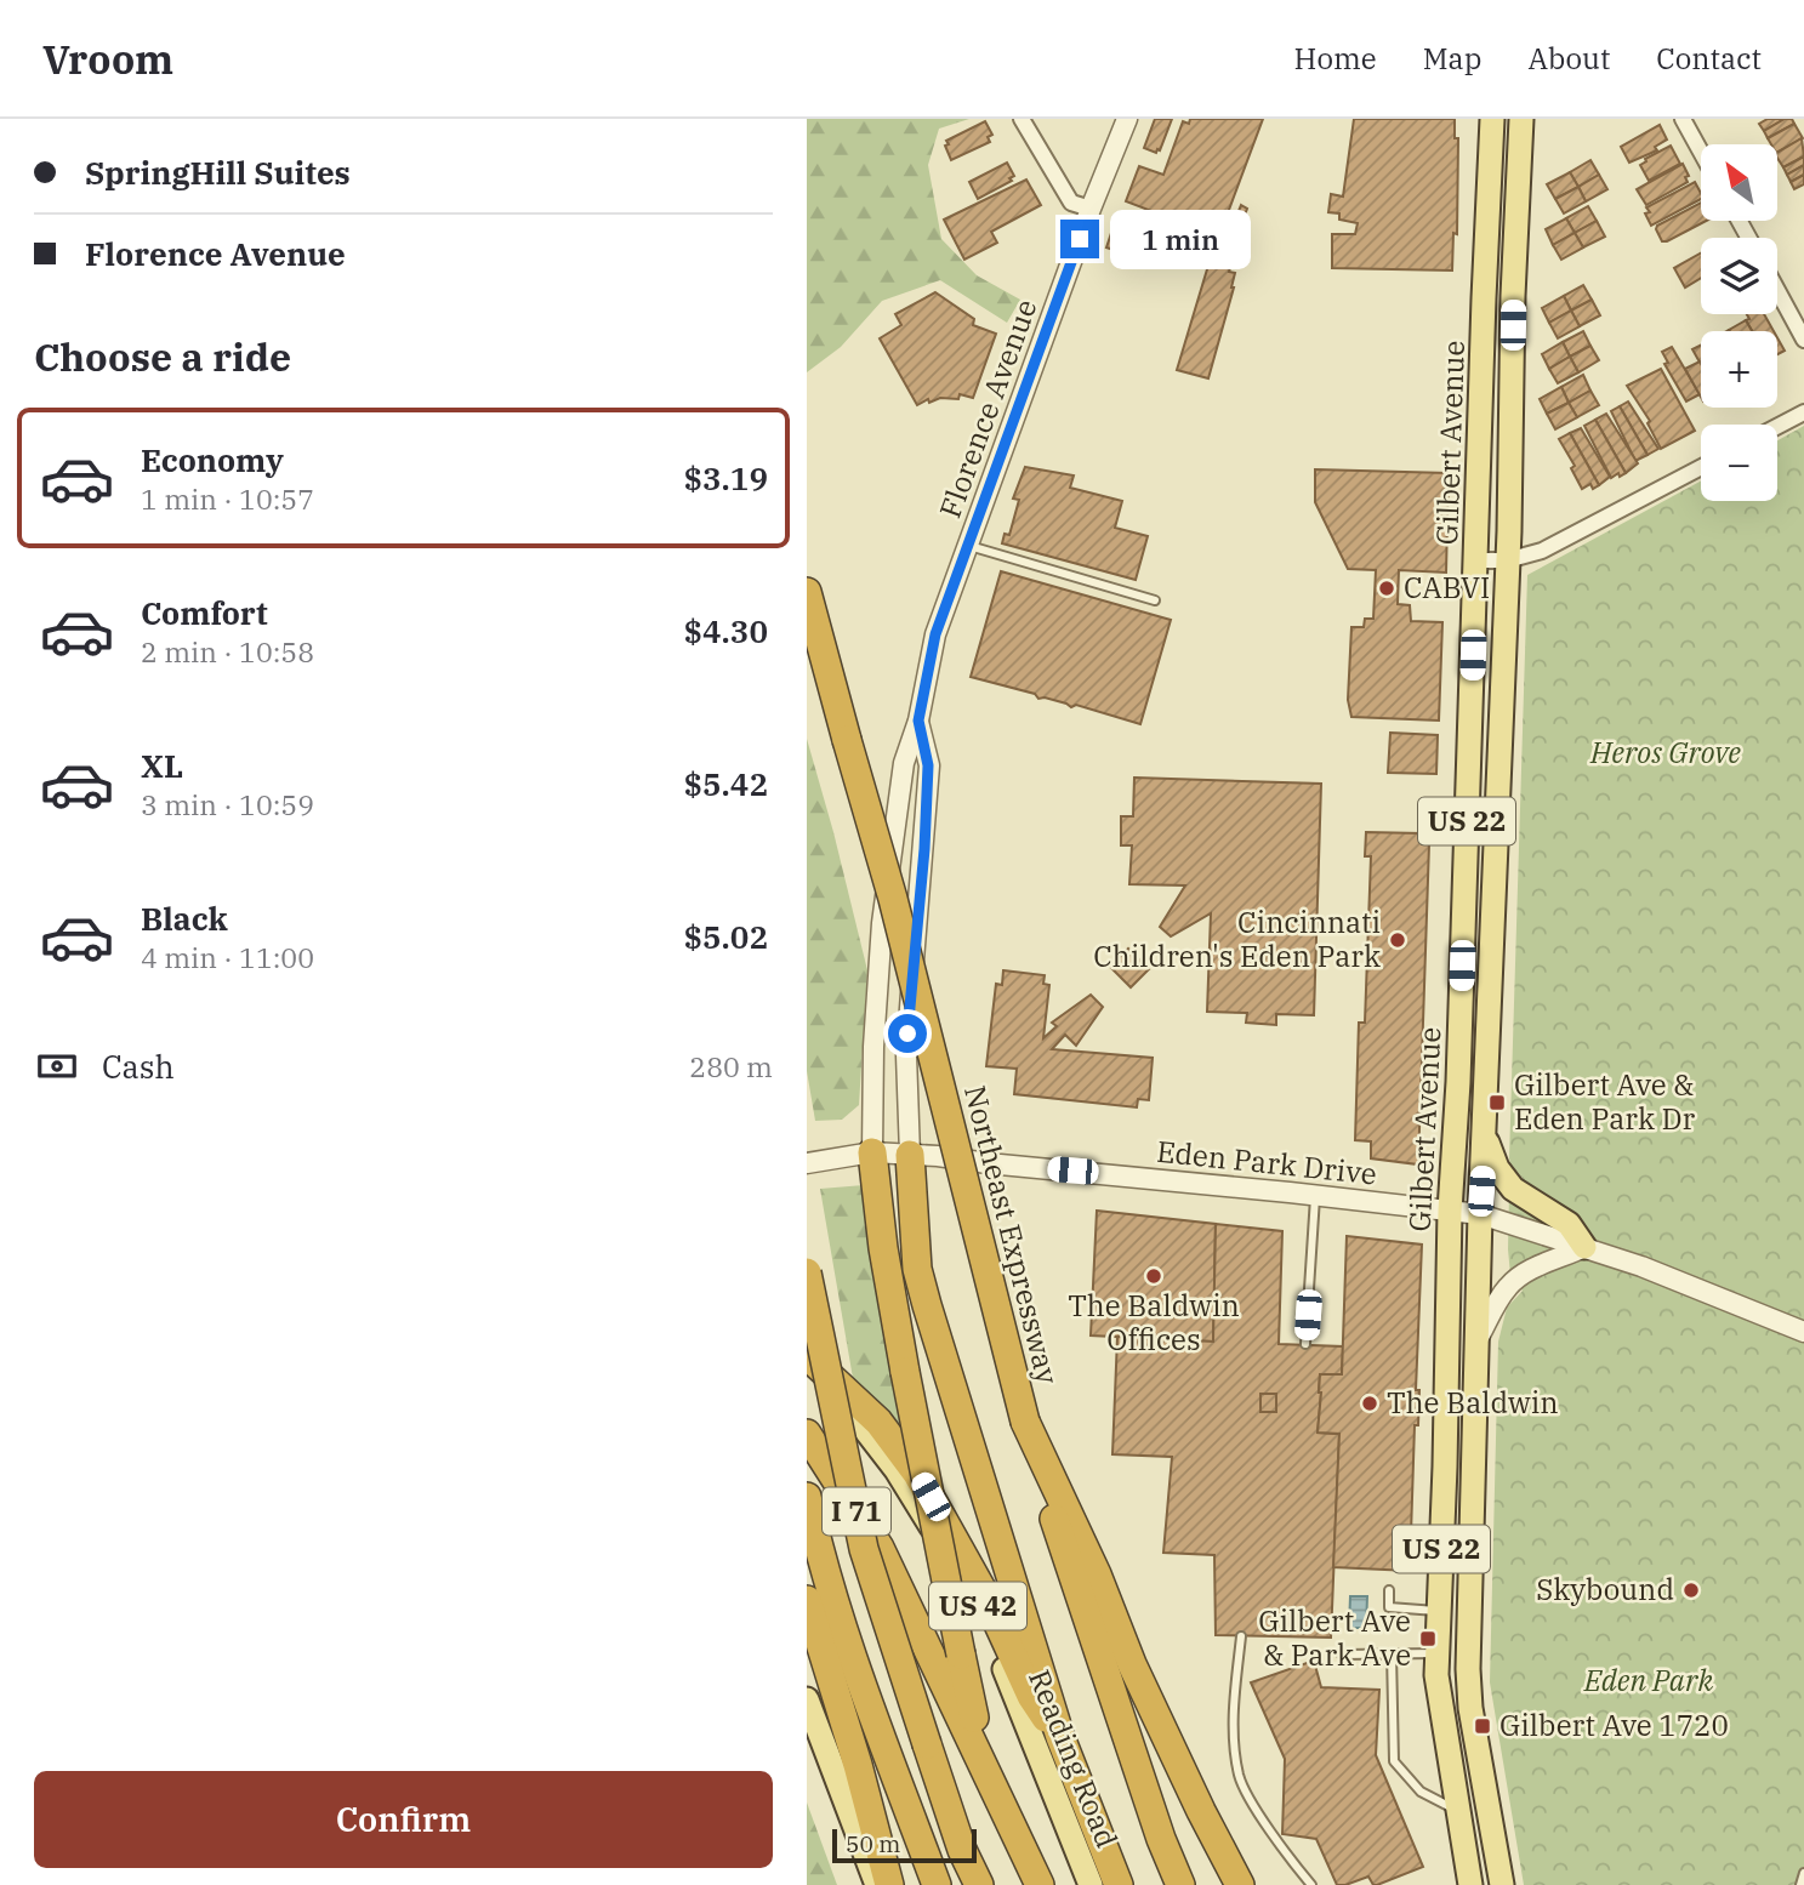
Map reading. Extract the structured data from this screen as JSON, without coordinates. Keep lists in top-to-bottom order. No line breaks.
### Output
{"streets":{"highway":["Northeast Expressway","I 71"],"main road":["Gilbert Avenue","US 22","US 42","Reading Road"],"street":["Florence Avenue","Eden Park Drive"]},"crossings":[["Florence Avenue","Eden Park Drive"],["Gilbert Avenue","Eden Park Drive"]],"parks":["Heros Grove","Eden Park"],"places":{"other":["CABVI","Cincinnati Children's Eden Park","The Baldwin Offices","The Baldwin","Skybound"],"transit":["Gilbert Ave & Eden Park Dr","Gilbert Ave & Park Ave","Gilbert Ave 1720"]},"scale_bar":"50 m","north":"top left","page":{"header":"Vroom","nav":["Home","Map","About","Contact"],"banner":["SpringHill Suites","Florence Avenue"],"map_buttons":["+","−"],"bubble":"1 min","heading":"Choose a ride","list":[{"name":"Economy","note":"1 min · 10:57","value":"$3.19"},{"name":"Comfort","note":"2 min · 10:58","value":"$4.30"},{"name":"XL","note":"3 min · 10:59","value":"$5.42"},{"name":"Black","note":"4 min · 11:00","value":"$5.02"}],"pay":["Cash","280 m"],"buttons":"Confirm","scale":"50 m"}}
